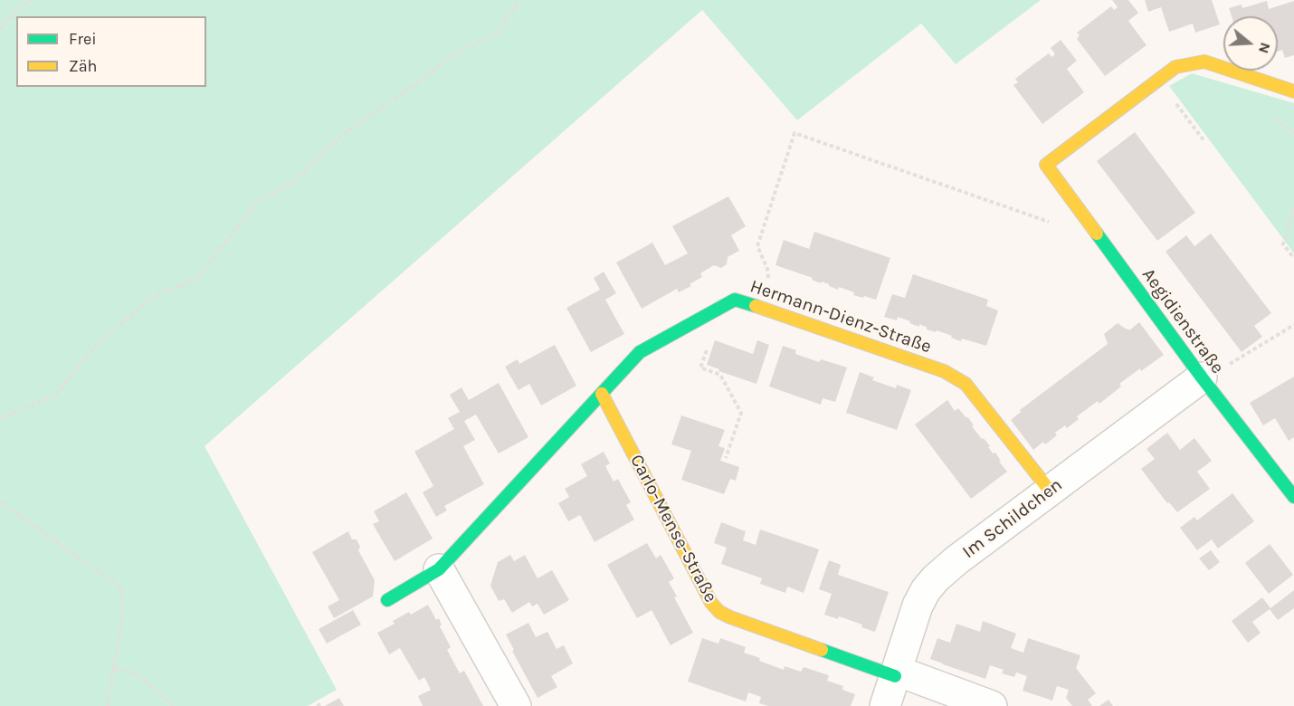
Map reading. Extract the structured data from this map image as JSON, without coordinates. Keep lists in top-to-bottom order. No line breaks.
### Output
{"streets":{"street":["Hermann-Dienz-Straße","Aegidienstraße","Im Schildchen","Carlo-Mense-Straße"]},"crossings":[["Hermann-Dienz-Straße","Im Schildchen"],["Hermann-Dienz-Straße","Carlo-Mense-Straße"],["Aegidienstraße","Im Schildchen"],["Im Schildchen","Carlo-Mense-Straße"]],"legend":["Frei","Zäh"],"north":"right"}
